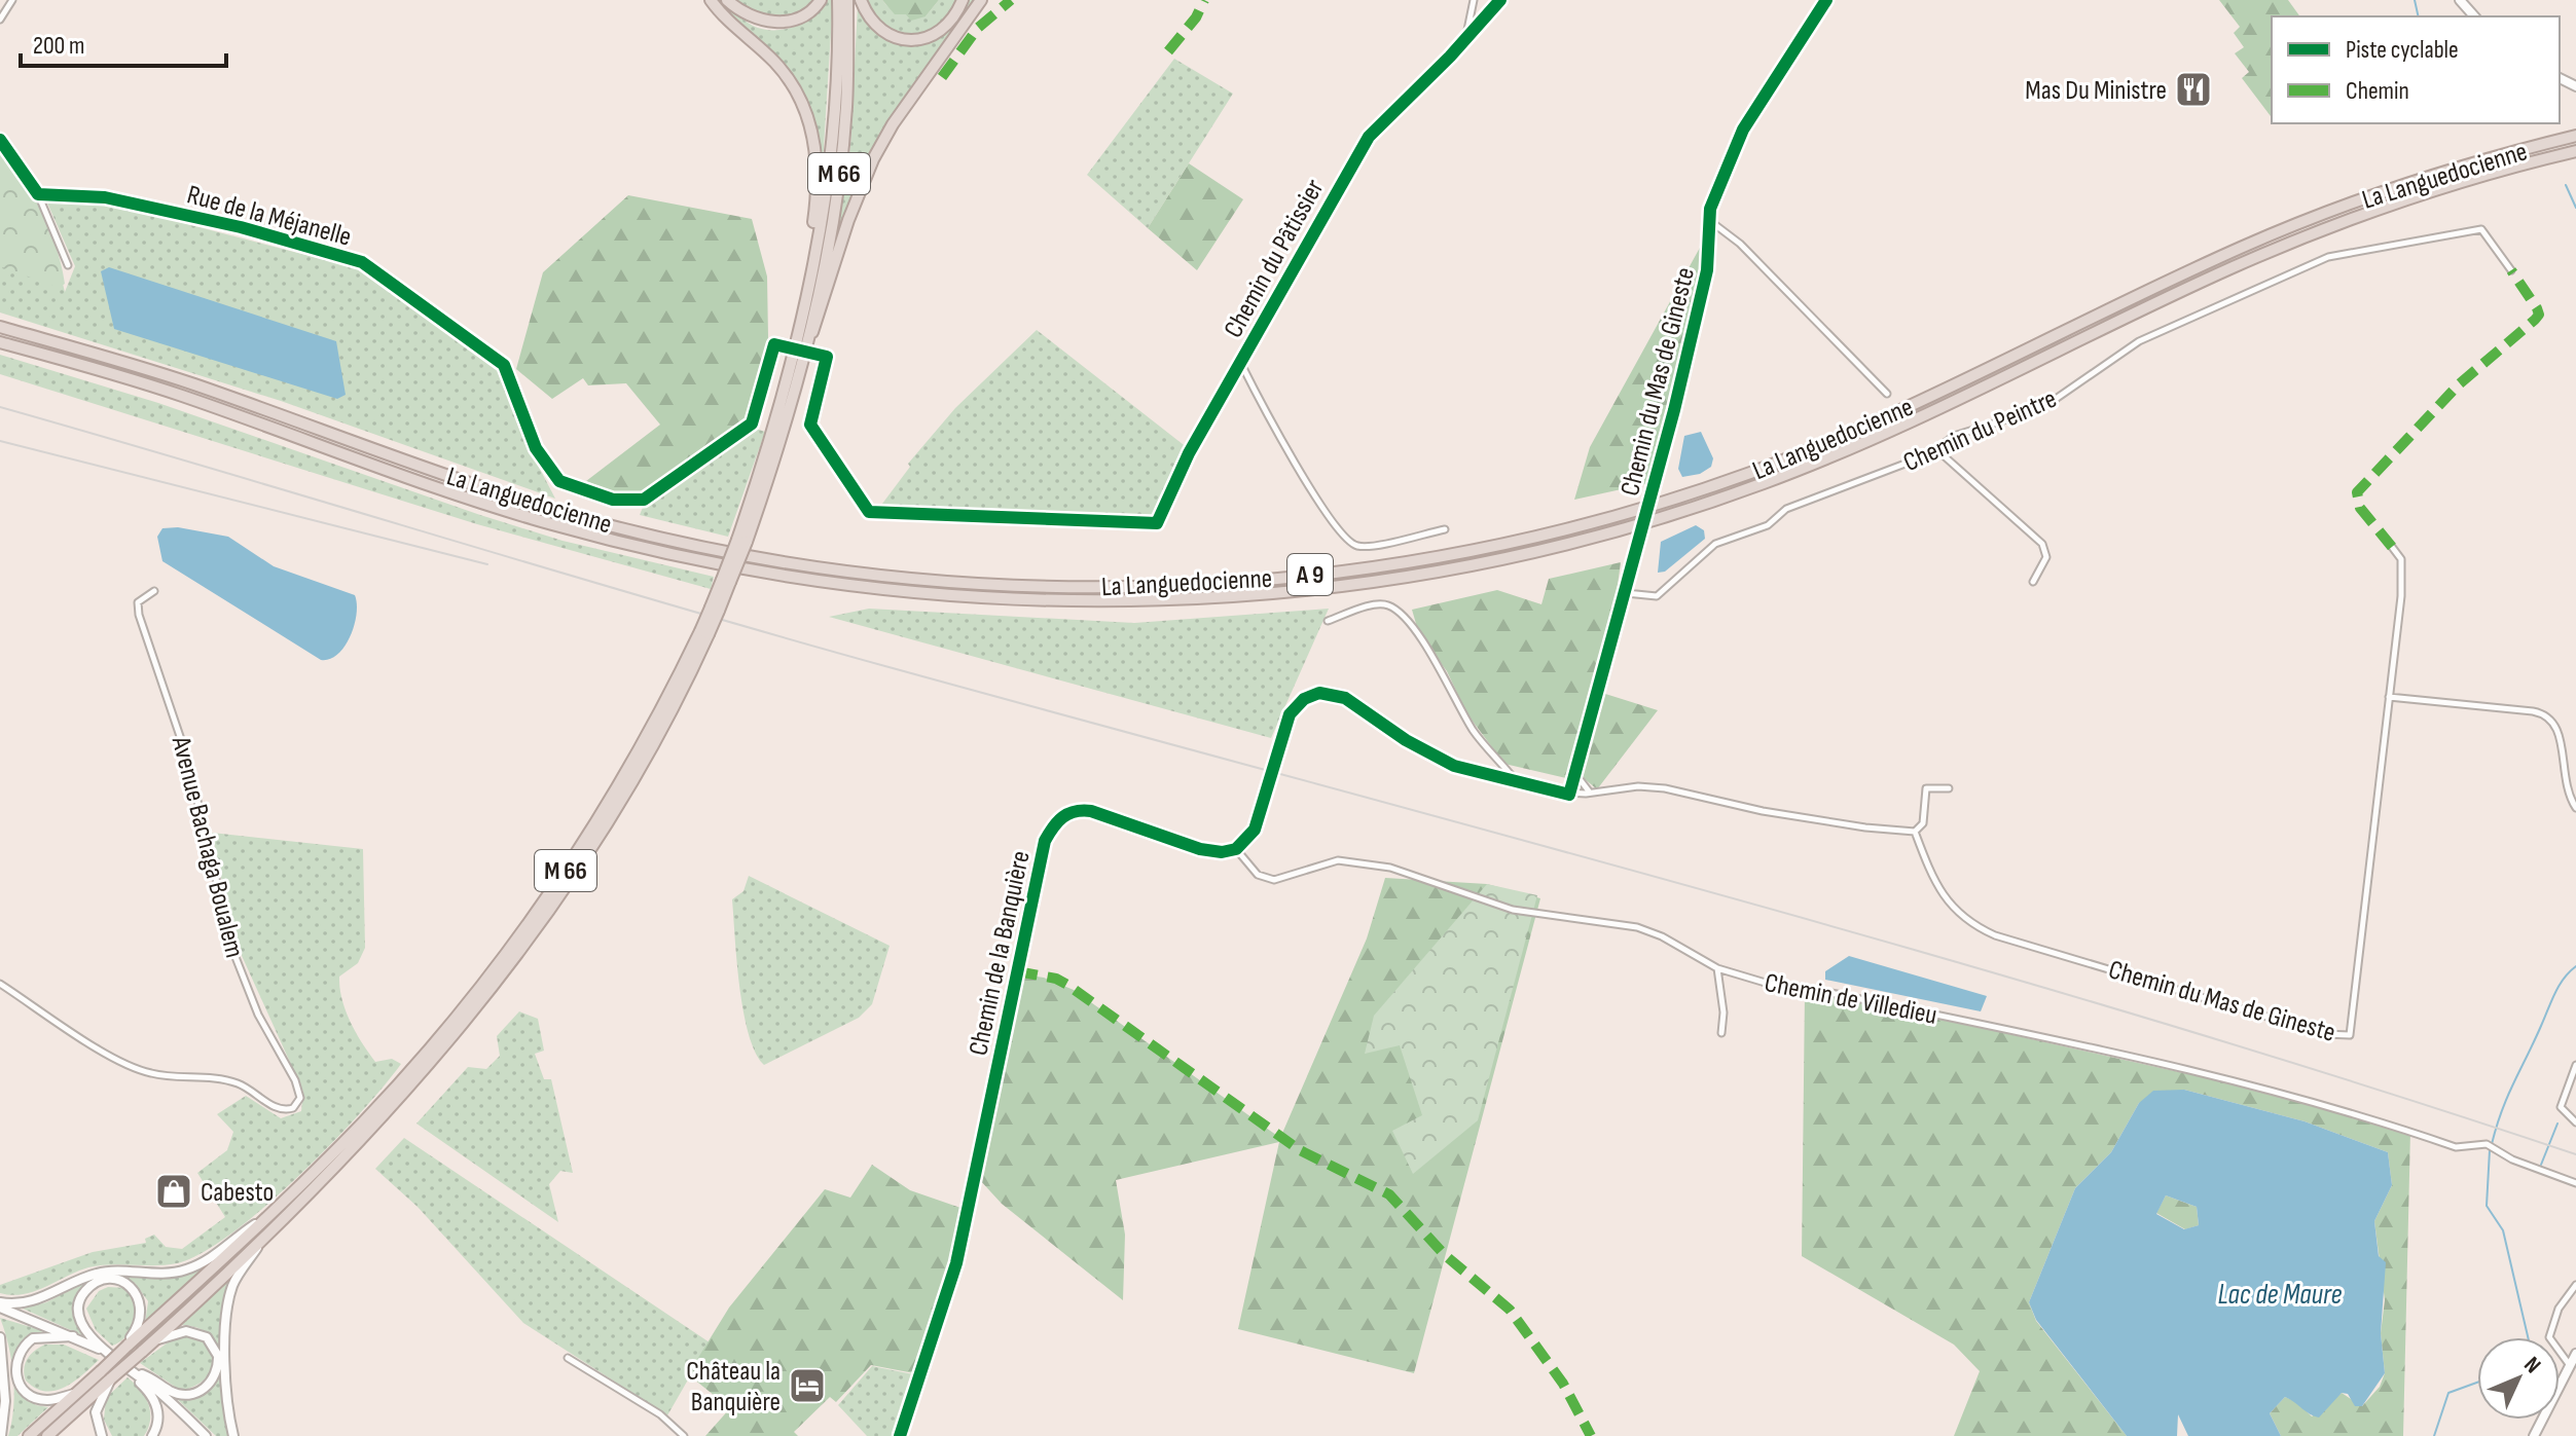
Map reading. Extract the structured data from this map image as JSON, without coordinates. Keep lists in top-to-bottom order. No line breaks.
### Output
{"streets":{"highway":["M 66","La Languedocienne","A 9"],"street":["Rue de la Méjanelle","Chemin du Pâtissier","Chemin du Mas de Gineste","Chemin du Peintre","Avenue Bachaga Boualem","Chemin de la Banquière","Chemin de Villedieu"]},"crossings":[["Chemin du Mas de Gineste","Chemin du Peintre"],["Chemin de la Banquière","Chemin de Villedieu"]],"water":["Lac de Maure"],"places":{"restaurant":["Mas Du Ministre"],"shop":["Cabesto"],"hotel":["Château la Banquière"]},"legend":["Piste cyclable","Chemin"],"scale_bar":"200 m","north":"top right"}
